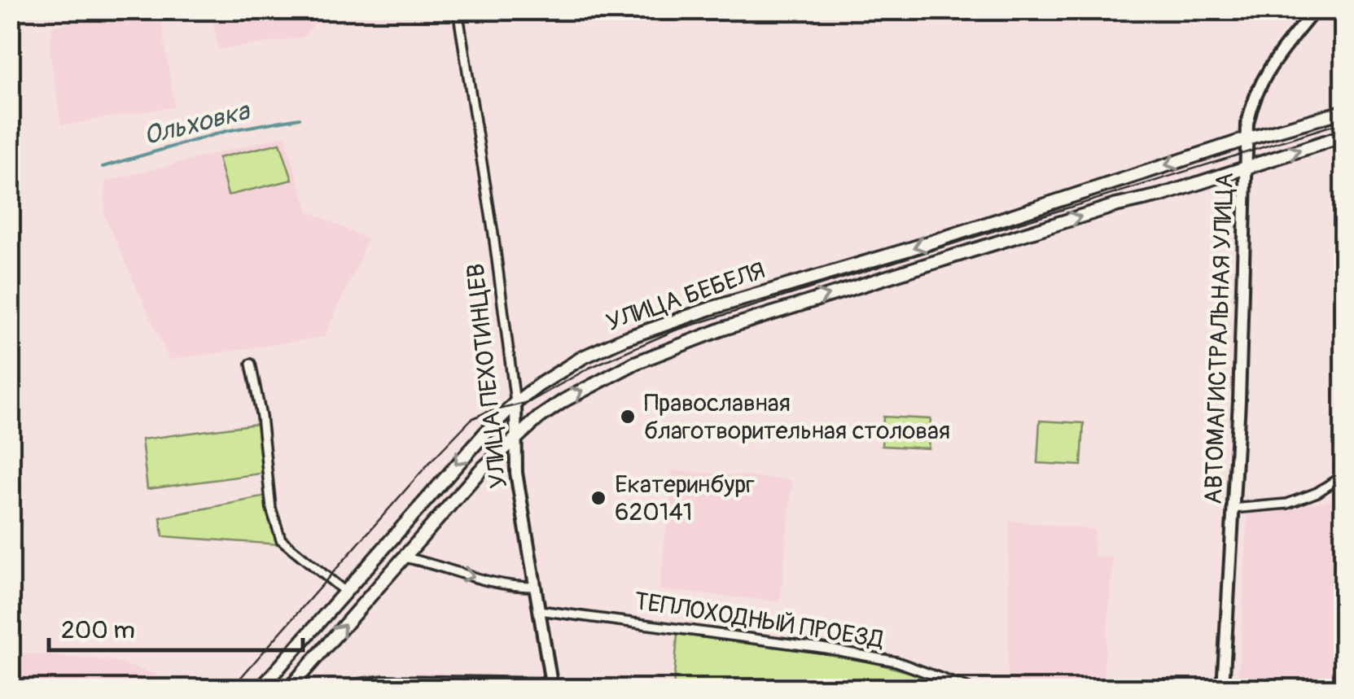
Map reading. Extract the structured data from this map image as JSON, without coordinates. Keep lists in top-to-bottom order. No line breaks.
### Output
{"streets":{"main road":["УЛИЦА БЕБЕЛЯ","АВТОМАГИСТРАЛЬНАЯ УЛИЦА","УЛИЦА ПЕХОТИНЦЕВ"],"street":["ТЕПЛОХОДНЫЙ ПРОЕЗД"]},"crossings":[["УЛИЦА БЕБЕЛЯ","АВТОМАГИСТРАЛЬНАЯ УЛИЦА"],["УЛИЦА БЕБЕЛЯ","УЛИЦА ПЕХОТИНЦЕВ"],["УЛИЦА ПЕХОТИНЦЕВ","ТЕПЛОХОДНЫЙ ПРОЕЗД"]],"water":["Ольховка"],"places":["Православная благотворительная столовая","Екатеринбург 620141"],"scale_bar":"200 m"}
